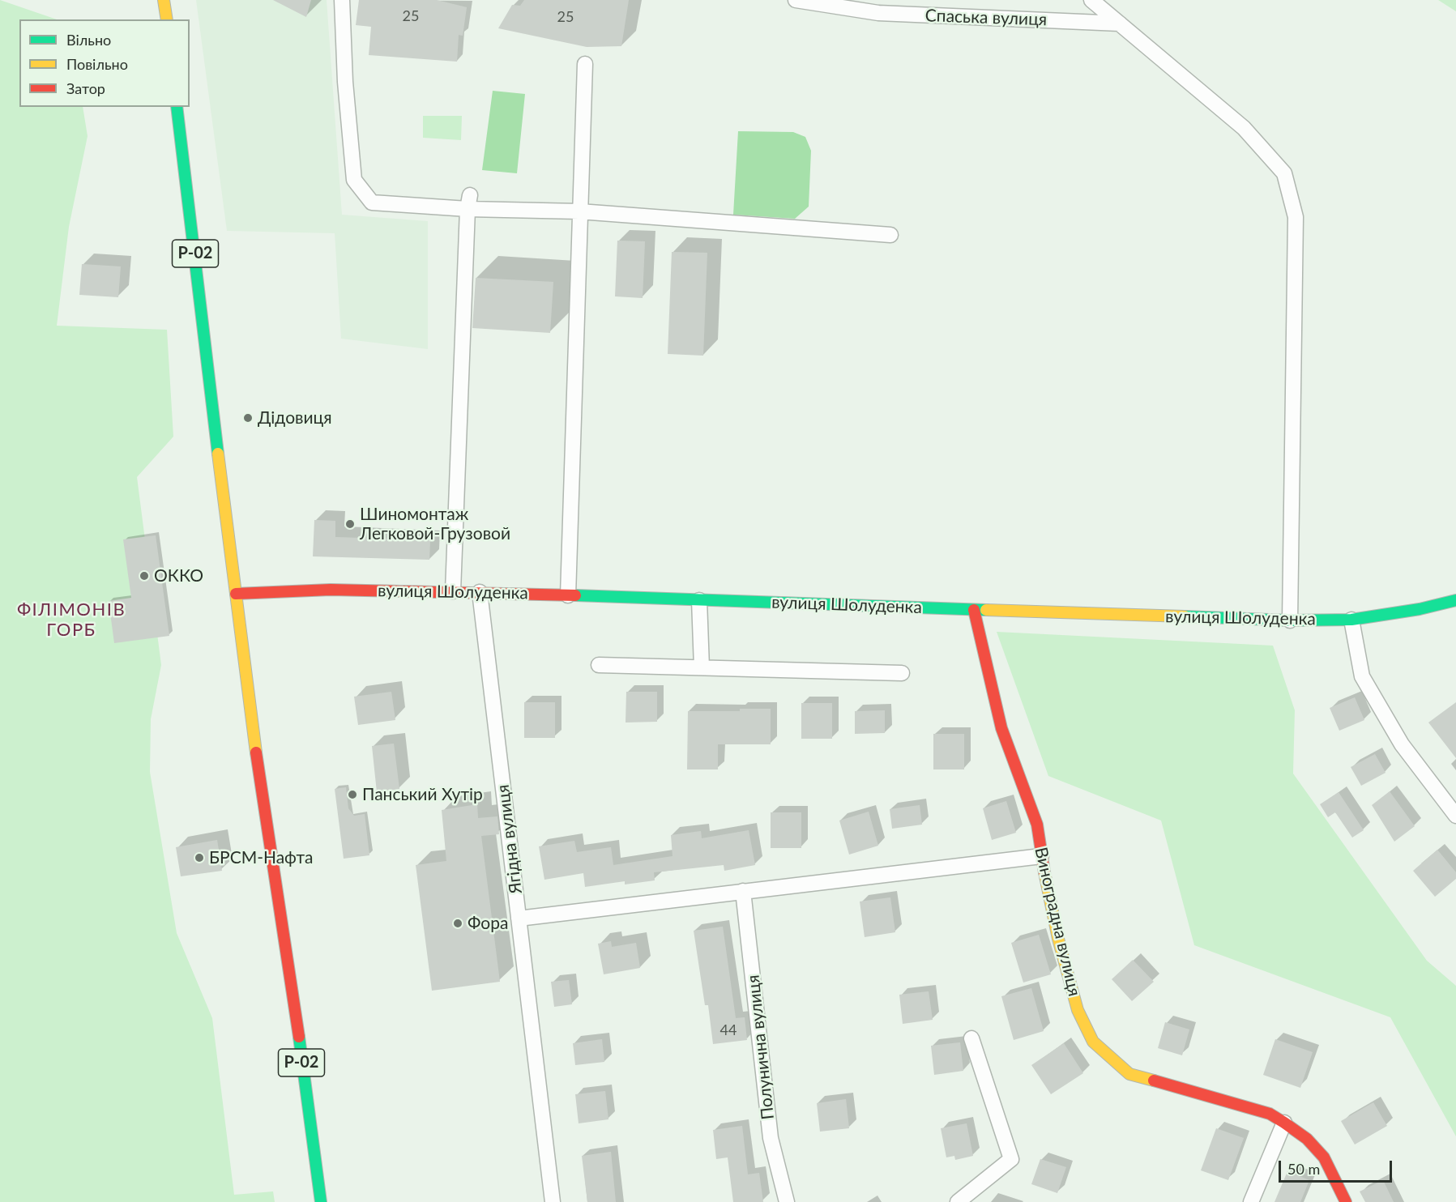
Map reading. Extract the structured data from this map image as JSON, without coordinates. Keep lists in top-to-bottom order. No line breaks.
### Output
{"streets":{"main road":["Р-02","вулиця Шолуденка","Виноградна вулиця"],"street":["Спаська вулиця","Ягідна вулиця","Полунична вулиця"]},"crossings":[["Р-02","вулиця Шолуденка"],["вулиця Шолуденка","Ягідна вулиця"],["вулиця Шолуденка","Виноградна вулиця"]],"districts":["ФІЛІМОНІВ ГОРБ"],"places":["Дідовиця","Шиномонтаж Легковой-Грузовой","ОККО","Панський Хутір","БРСМ-Нафта","Фора"],"house_numbers":["25","25","44"],"legend":["Вільно","Повільно","Затор"],"scale_bar":"50 m"}
